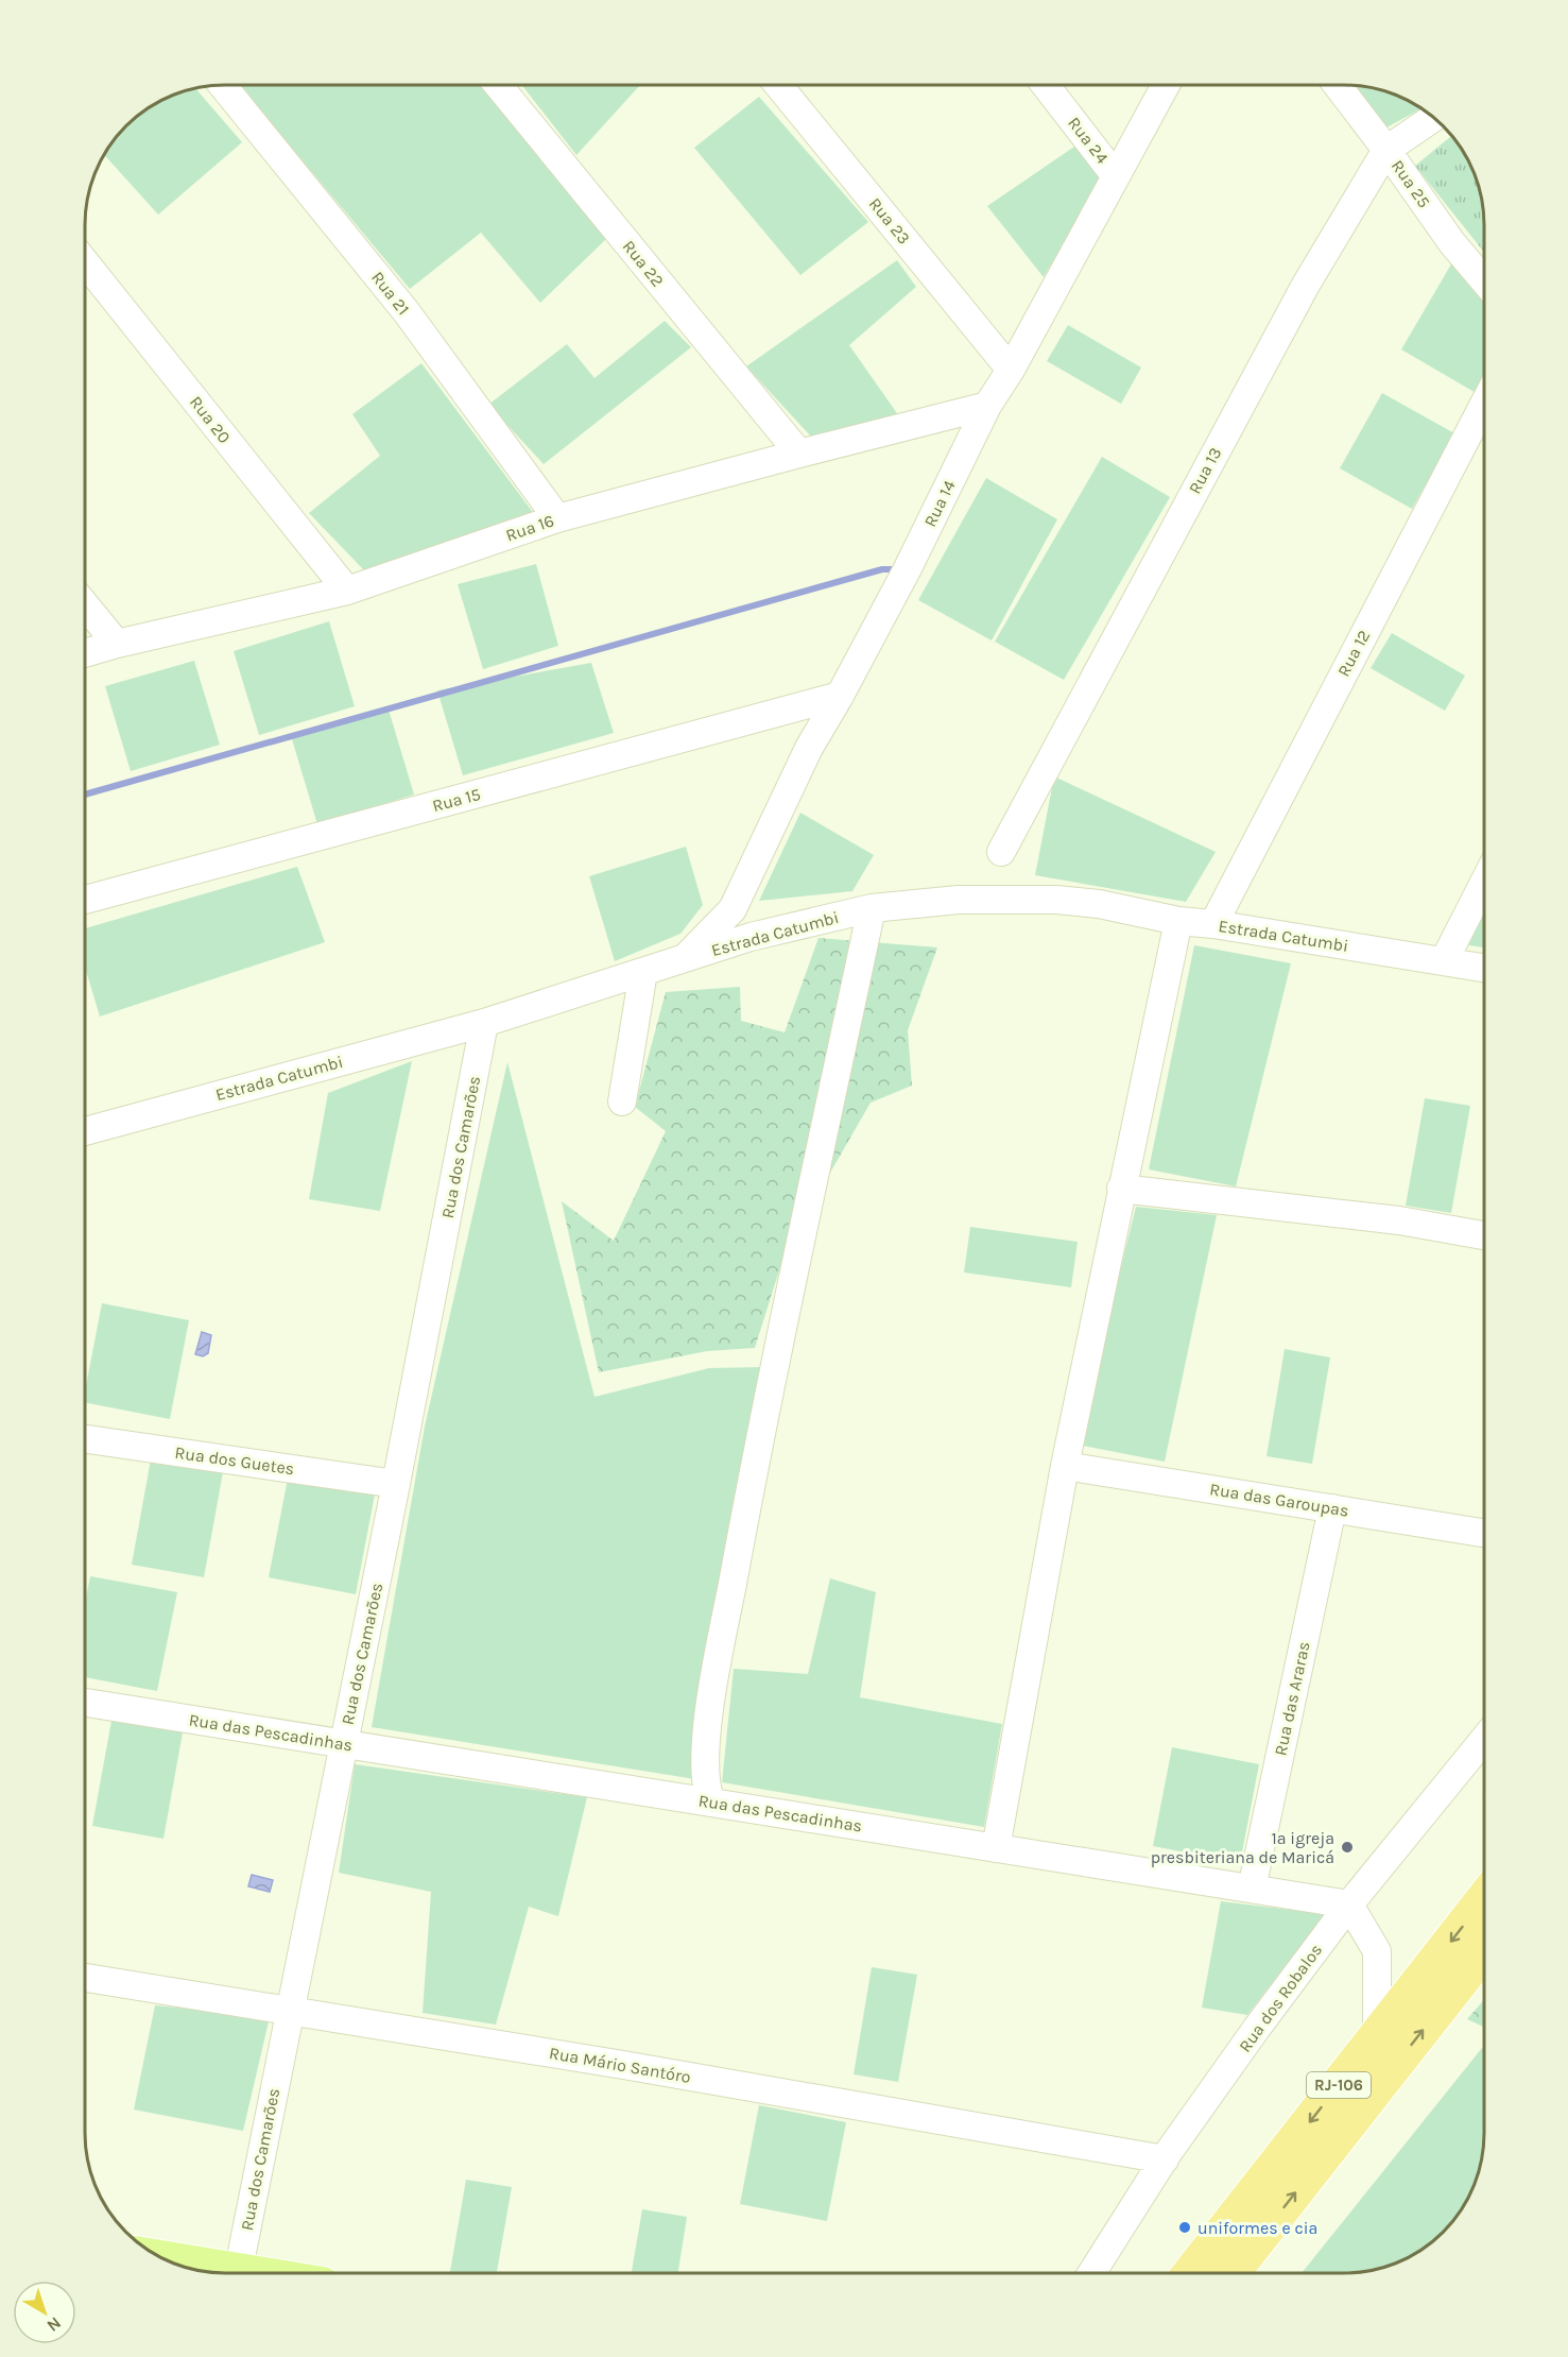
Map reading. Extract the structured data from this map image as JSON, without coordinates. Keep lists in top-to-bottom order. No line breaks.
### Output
{"streets":{"highway":["RJ-106"],"street":["Rua 24","Rua 25","Rua 23","Rua 22","Rua 21","Rua 20","Rua 13","Rua 14","Rua 16","Rua 12","Rua 15","Estrada Catumbi","Rua dos Camarões","Rua dos Guetes","Rua das Garoupas","Rua das Araras","Rua das Pescadinhas","Rua dos Robalos","Rua Mário Santóro"]},"crossings":[["Rua 24","Rua 14"],["Rua 25","Rua 13"],["Rua 23","Rua 14"],["Rua 22","Rua 16"],["Rua 21","Rua 16"],["Rua 20","Rua 16"],["Rua 14","Rua 16"],["Rua 14","Rua 15"],["Rua 14","Estrada Catumbi"],["Rua 12","Estrada Catumbi"],["Estrada Catumbi","Rua dos Camarões"],["Rua dos Camarões","Rua dos Guetes"],["Rua dos Camarões","Rua das Pescadinhas"],["Rua dos Camarões","Rua Mário Santóro"],["Rua das Garoupas","Rua das Araras"],["Rua das Araras","Rua das Pescadinhas"],["Rua das Pescadinhas","Rua dos Robalos"],["Rua dos Robalos","Rua Mário Santóro"]],"places":["1a igreja presbiteriana de Maricá","uniformes e cia"],"north":"bottom right"}
